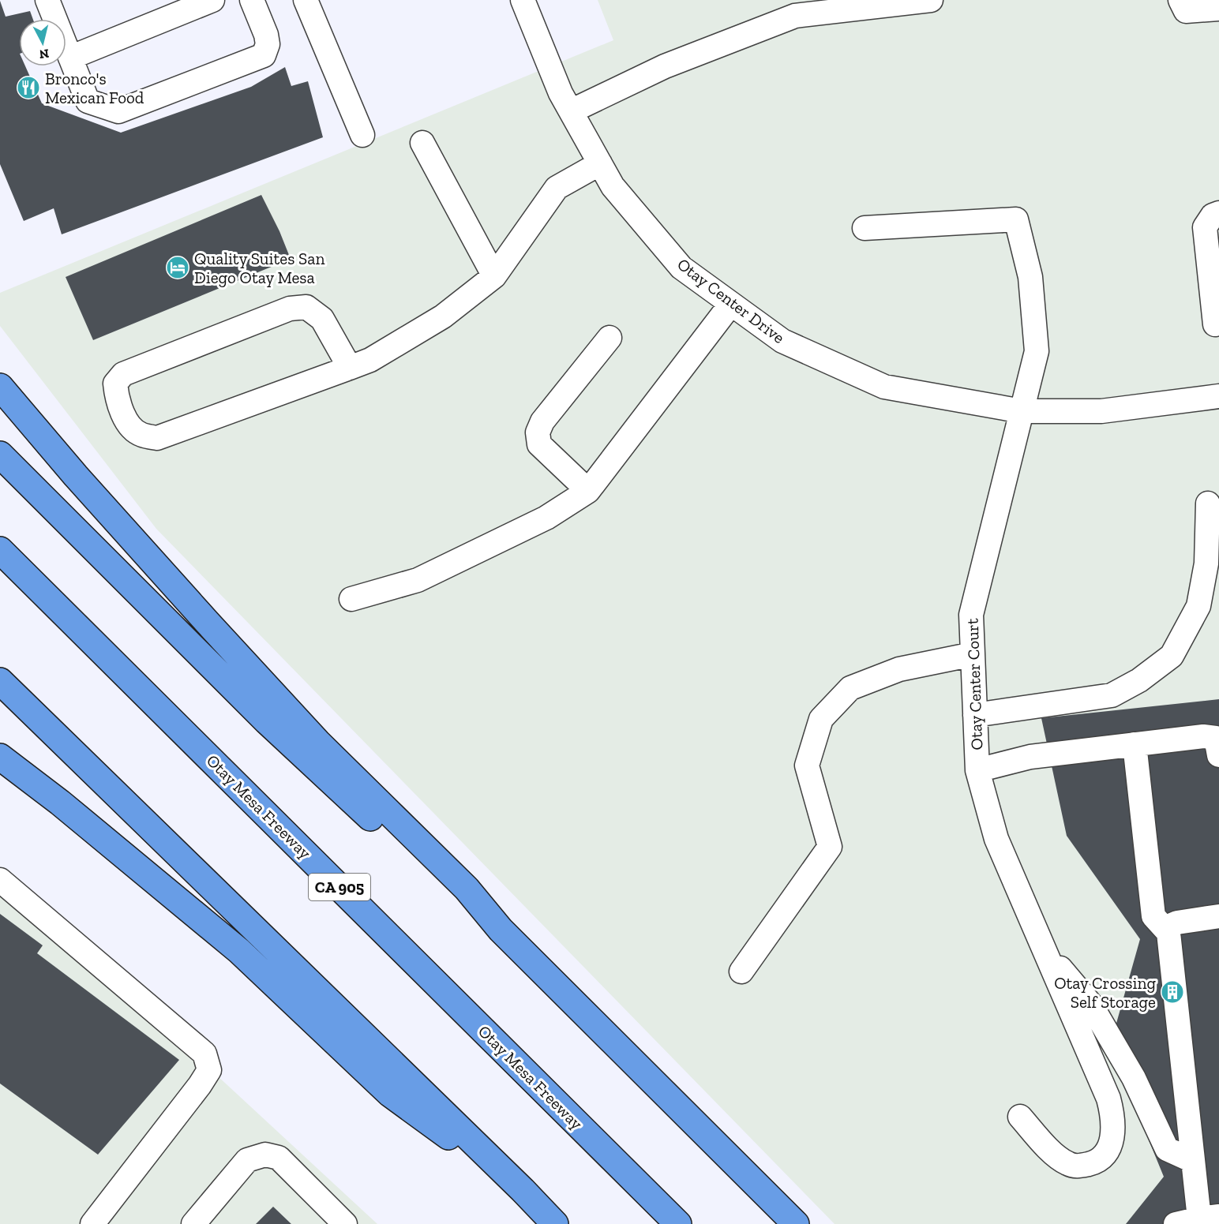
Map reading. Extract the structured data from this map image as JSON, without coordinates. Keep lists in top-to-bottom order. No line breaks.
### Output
{"streets":{"highway":["Otay Mesa Freeway","CA 905"],"street":["Otay Center Drive","Otay Center Court"]},"crossings":[["Otay Center Drive","Otay Center Court"]],"places":{"restaurant":["Bronco's Mexican Food"],"hotel":["Quality Suites San Diego Otay Mesa"],"building":["Otay Crossing Self Storage"]},"north":"bottom"}
